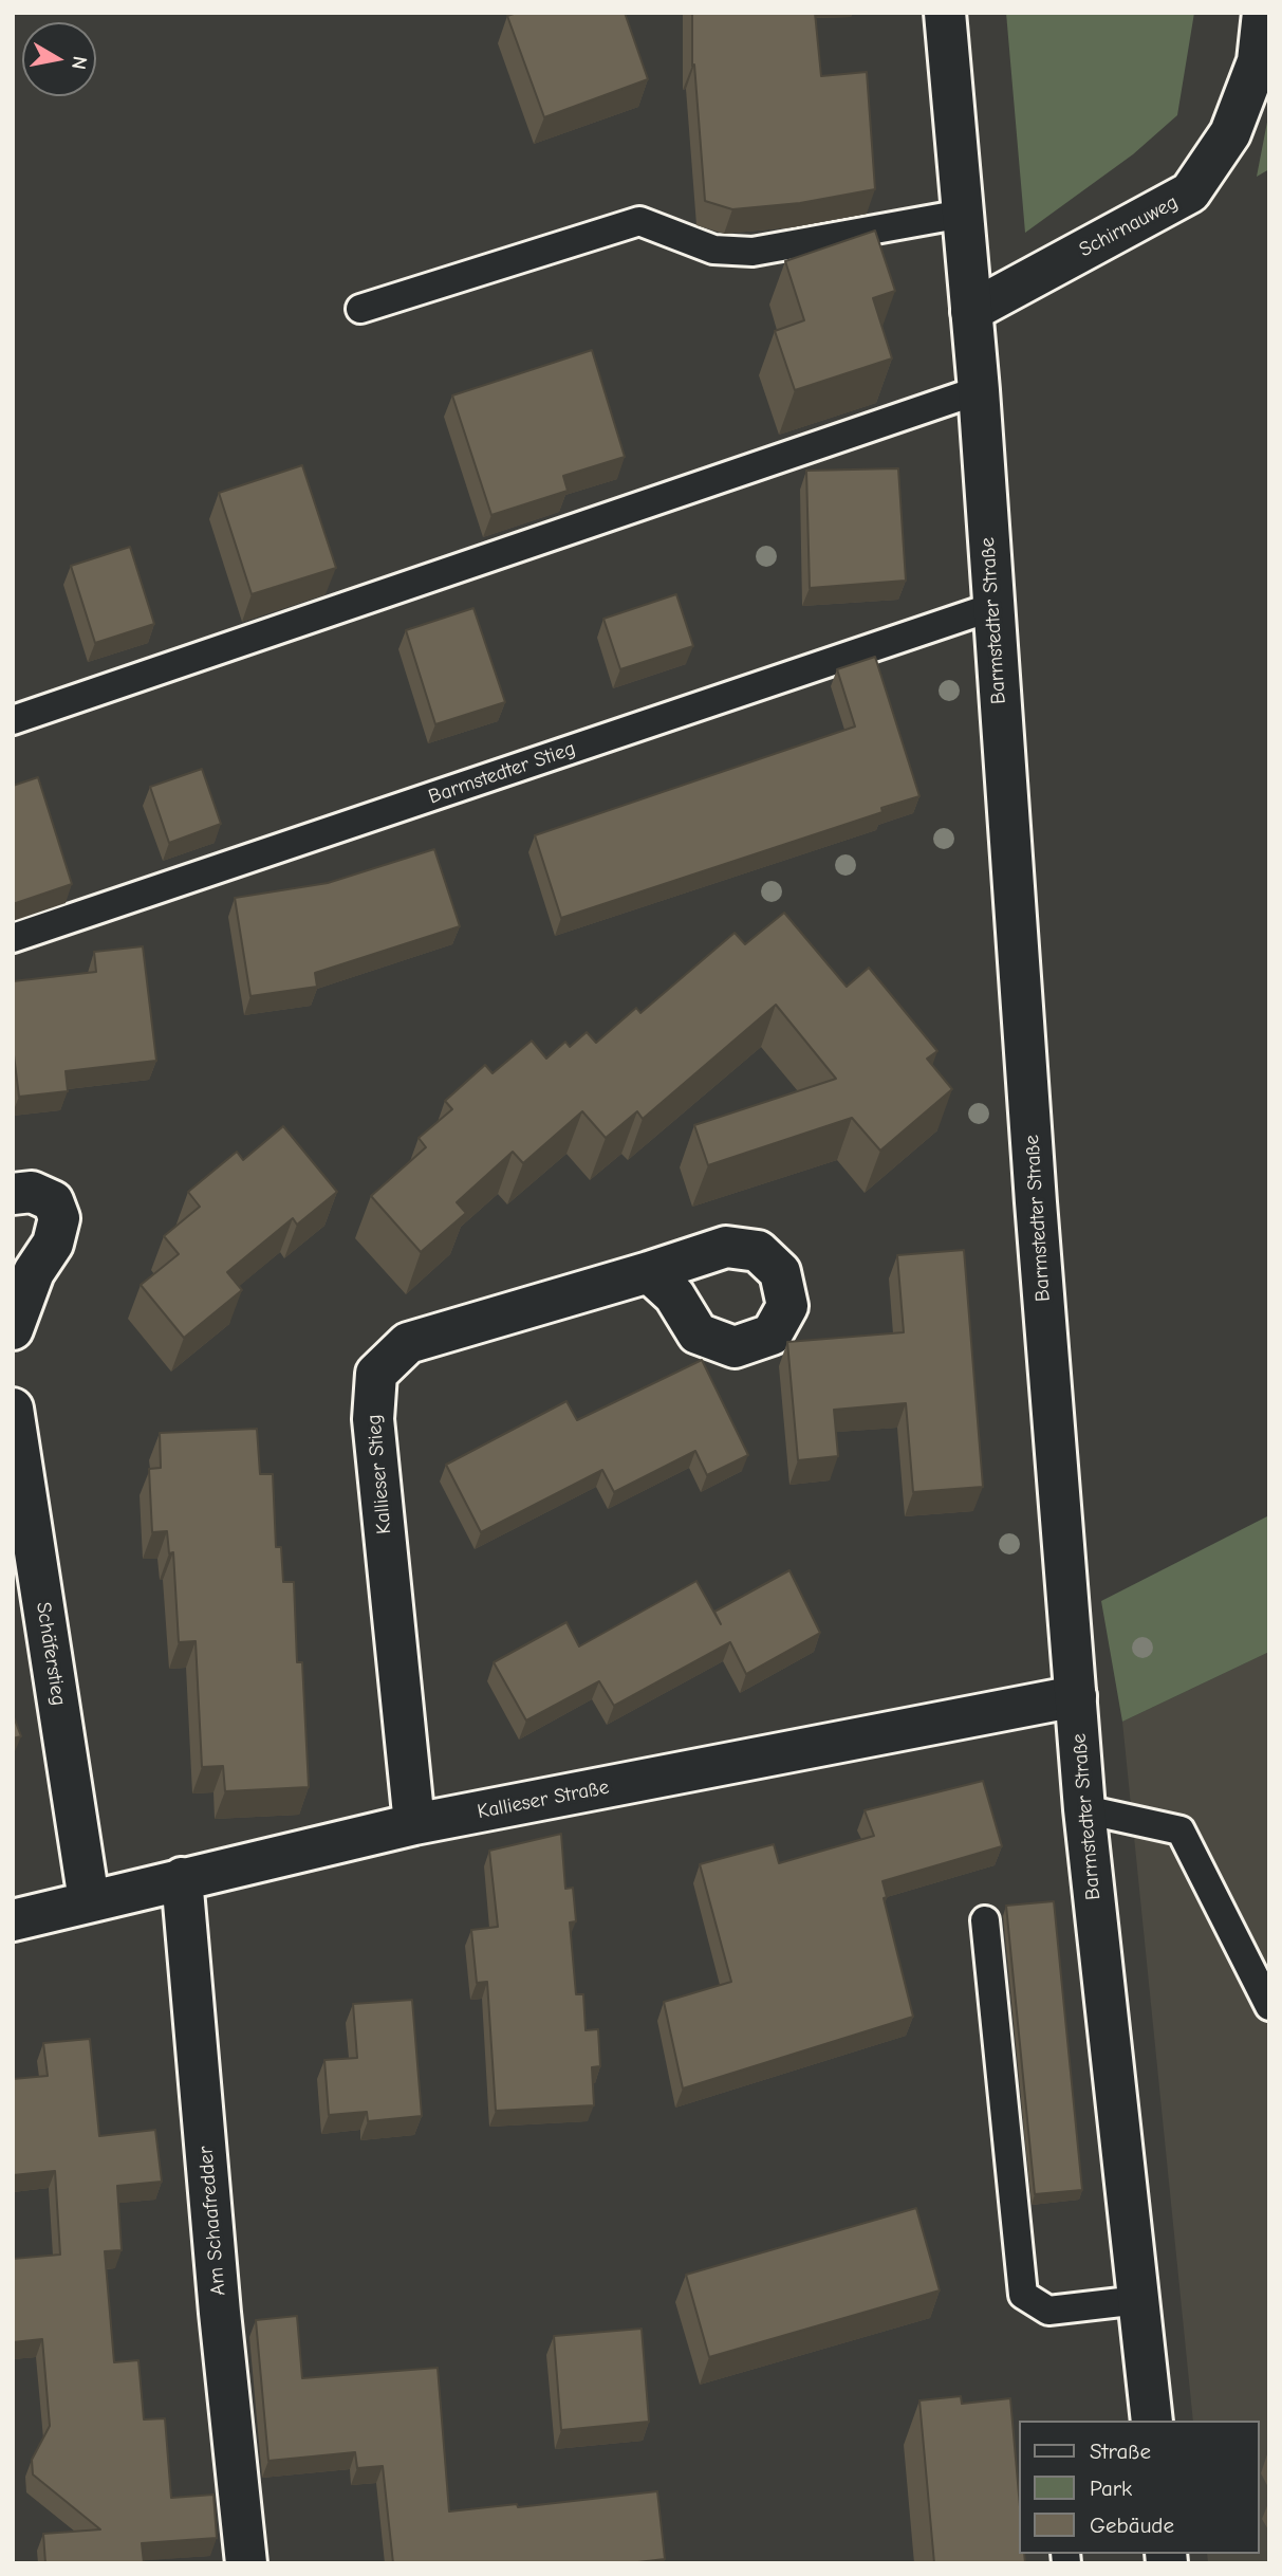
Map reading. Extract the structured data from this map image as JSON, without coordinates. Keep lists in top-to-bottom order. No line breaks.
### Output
{"streets":{"street":["Schirnauweg","Barmstedter Straße","Kallieser Stieg","Schäferstieg","Kallieser Straße","Am Schaafredder"],"lane":["Barmstedter Stieg"]},"crossings":[["Schirnauweg","Barmstedter Straße"],["Barmstedter Straße","Barmstedter Stieg"],["Barmstedter Straße","Kallieser Straße"],["Kallieser Stieg","Kallieser Straße"],["Schäferstieg","Kallieser Straße"],["Kallieser Straße","Am Schaafredder"]],"legend":["Straße","Park","Gebäude"],"north":"right"}
